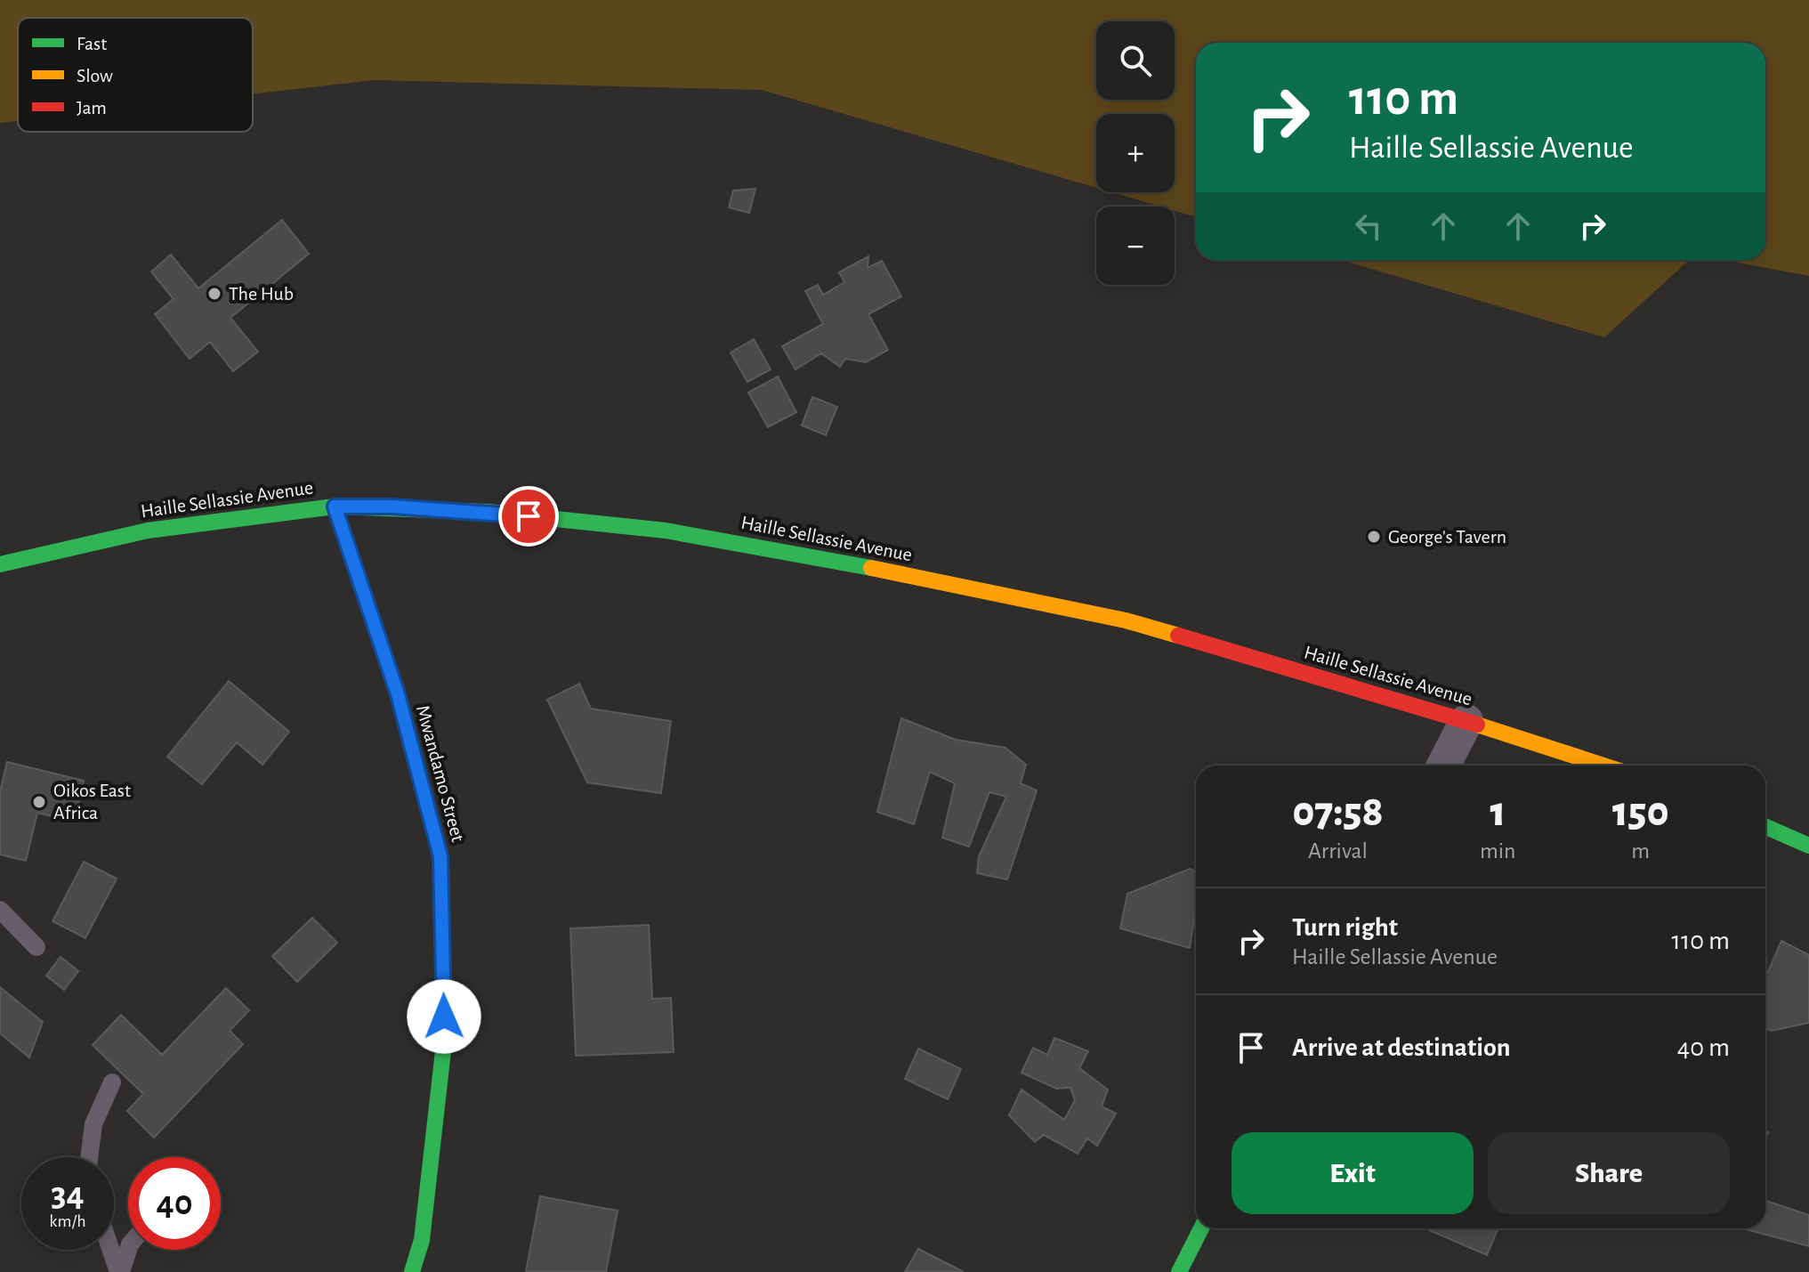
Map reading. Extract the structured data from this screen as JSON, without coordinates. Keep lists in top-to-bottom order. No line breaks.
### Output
{"streets":{"street":["Haille Sellassie Avenue","Mwandamo Street"]},"crossings":[["Haille Sellassie Avenue","Mwandamo Street"]],"places":["The Hub","George's Tavern","Oikos East Africa"],"legend":["Fast","Slow","Jam"],"page":{"map_buttons":["+","−"],"turn":["110 m","Haille Sellassie Avenue"],"eta":["07:58","Arrival","1","min","150","m"],"list":[{"name":"Turn right","note":"Haille Sellassie Avenue","value":"110 m"},{"name":"Arrive at destination","value":"40 m"}],"buttons":["Exit","Share"],"speed":"34 km/h","limit":"40"}}
